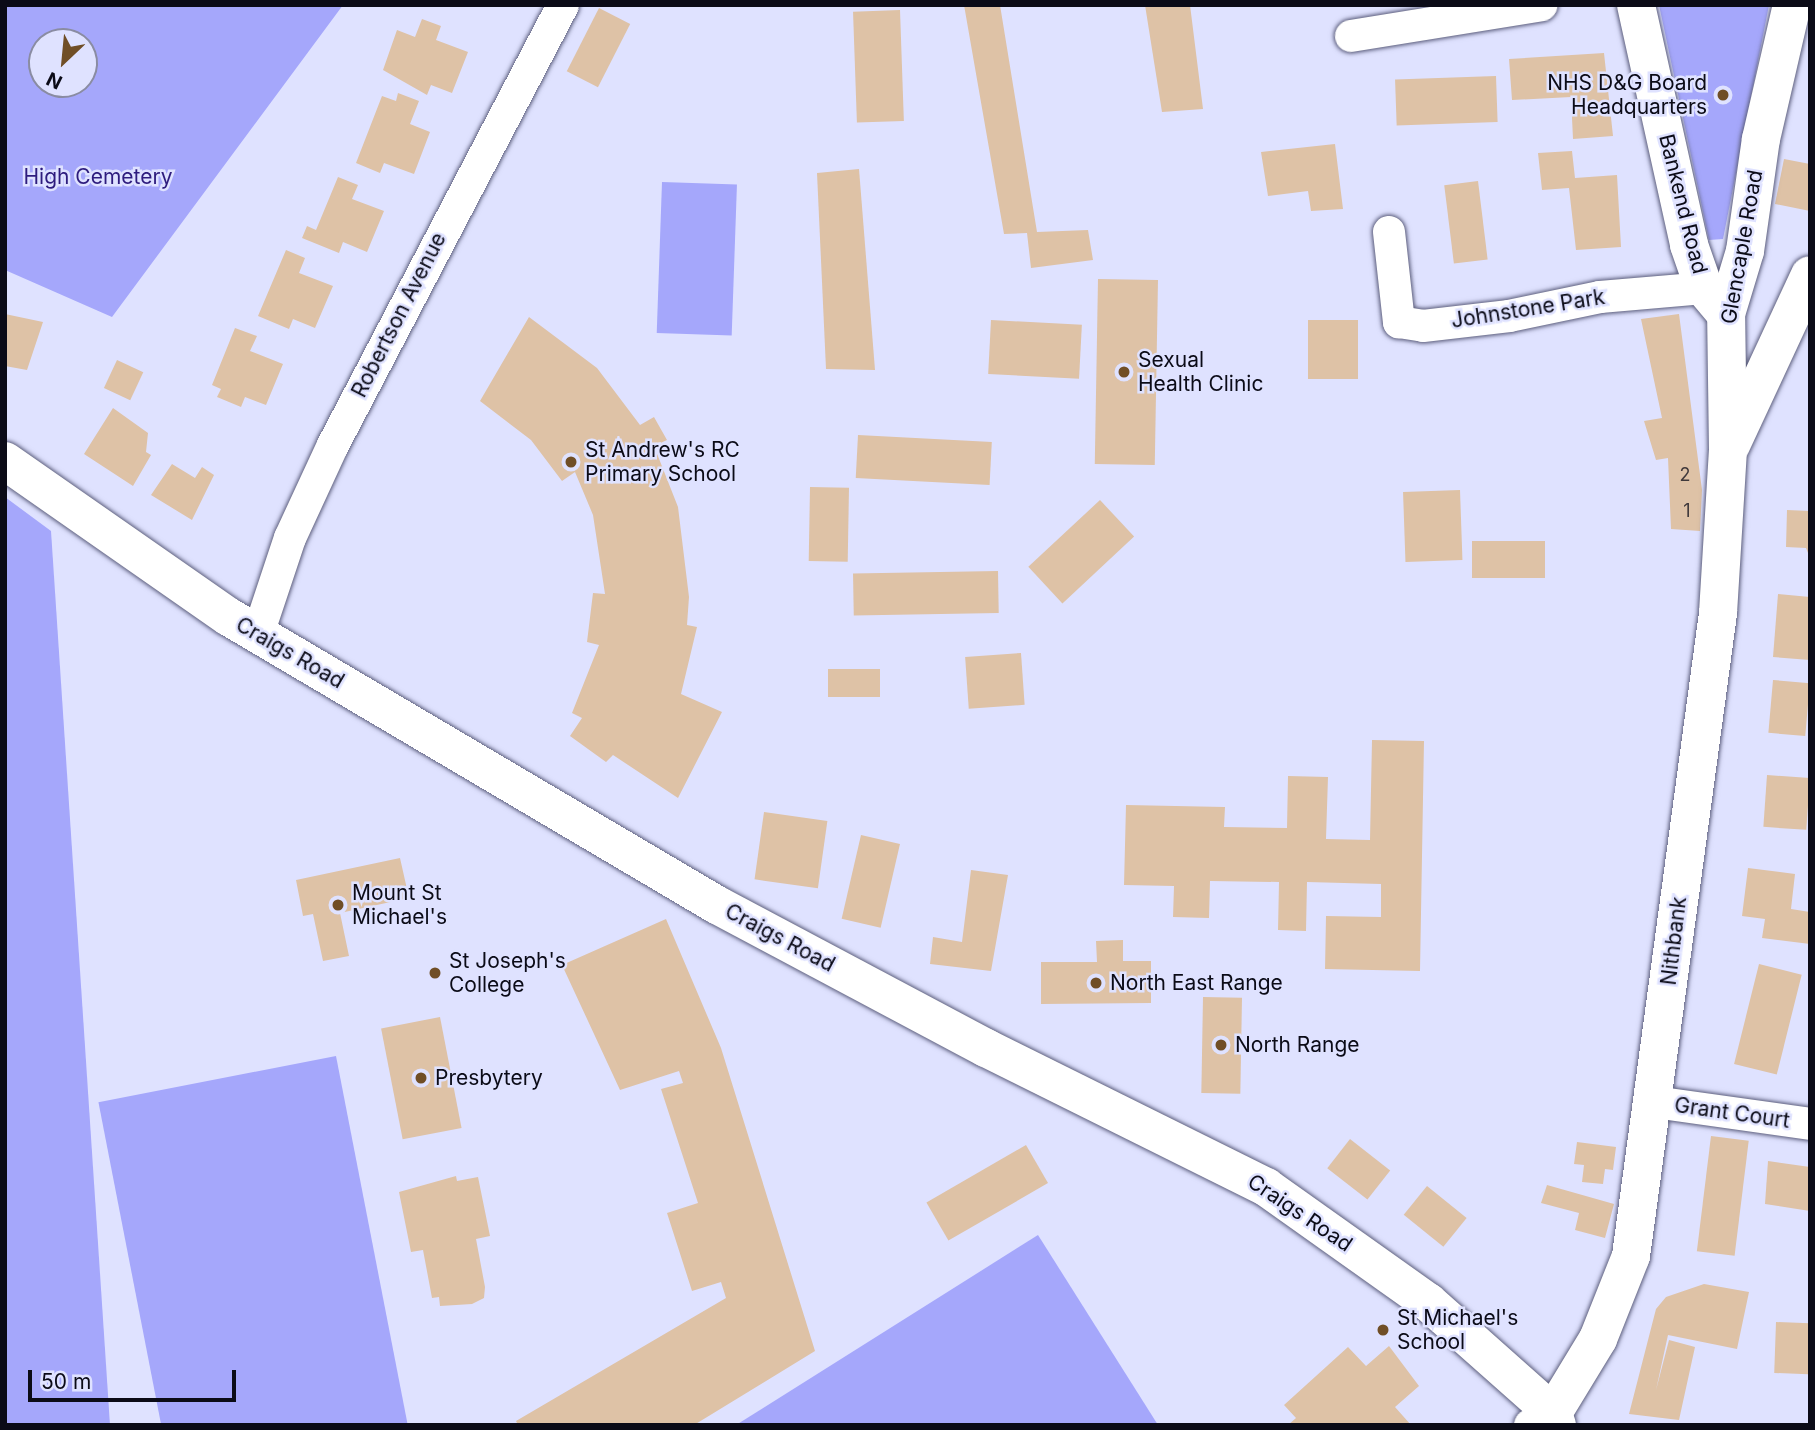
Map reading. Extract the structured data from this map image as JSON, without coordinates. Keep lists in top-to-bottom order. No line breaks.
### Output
{"streets":{"street":["Bankend Road","Glencaple Road","Johnstone Park","Robertson Avenue","Craigs Road","Nithbank","Grant Court"]},"crossings":[["Bankend Road","Glencaple Road"],["Bankend Road","Johnstone Park"],["Glencaple Road","Johnstone Park"],["Glencaple Road","Nithbank"],["Robertson Avenue","Craigs Road"],["Craigs Road","Nithbank"],["Nithbank","Grant Court"]],"parks":["High Cemetery"],"places":["NHS D&G Board Headquarters","Sexual Health Clinic","St Andrew's RC Primary School","Mount St Michael's","St Joseph's College","North East Range","North Range","Presbytery","St Michael's School"],"house_numbers":["2","1"],"scale_bar":"50 m","north":"bottom left"}
